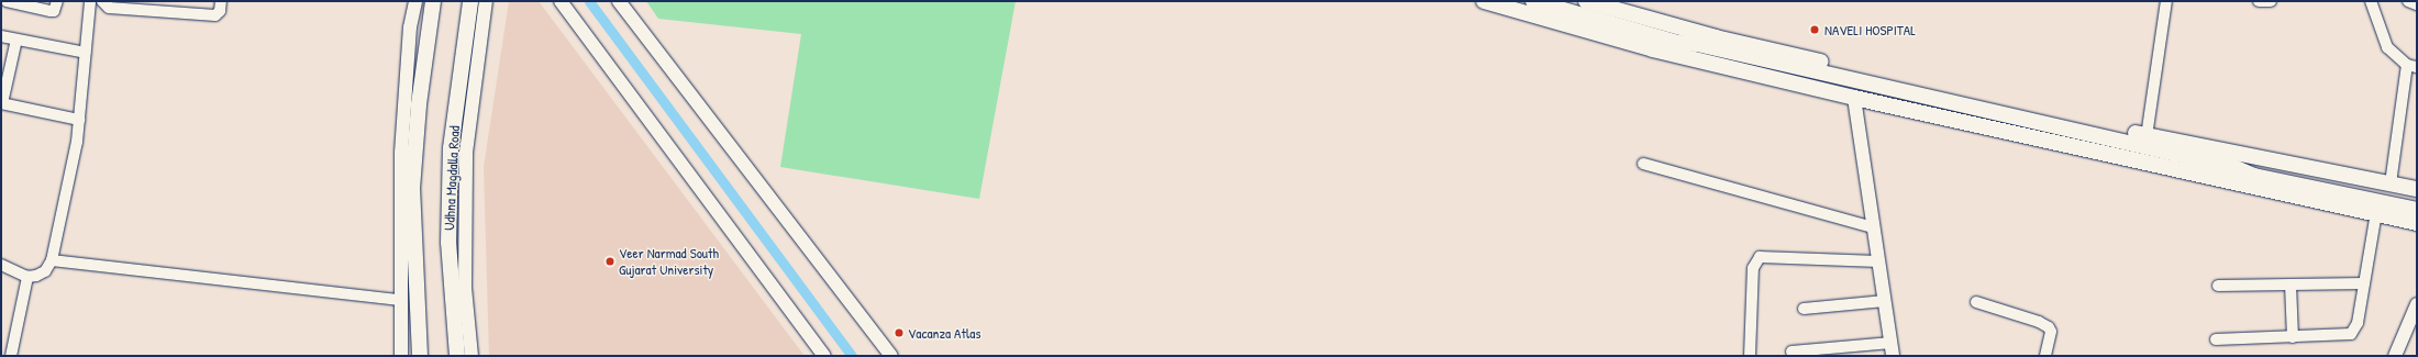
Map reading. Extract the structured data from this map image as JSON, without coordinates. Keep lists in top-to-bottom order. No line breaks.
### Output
{"streets":{"main road":["Udhna Magdalla Road"]},"places":["NAVELI HOSPITAL","Veer Narmad South Gujarat University","Vacanza Atlas"]}
